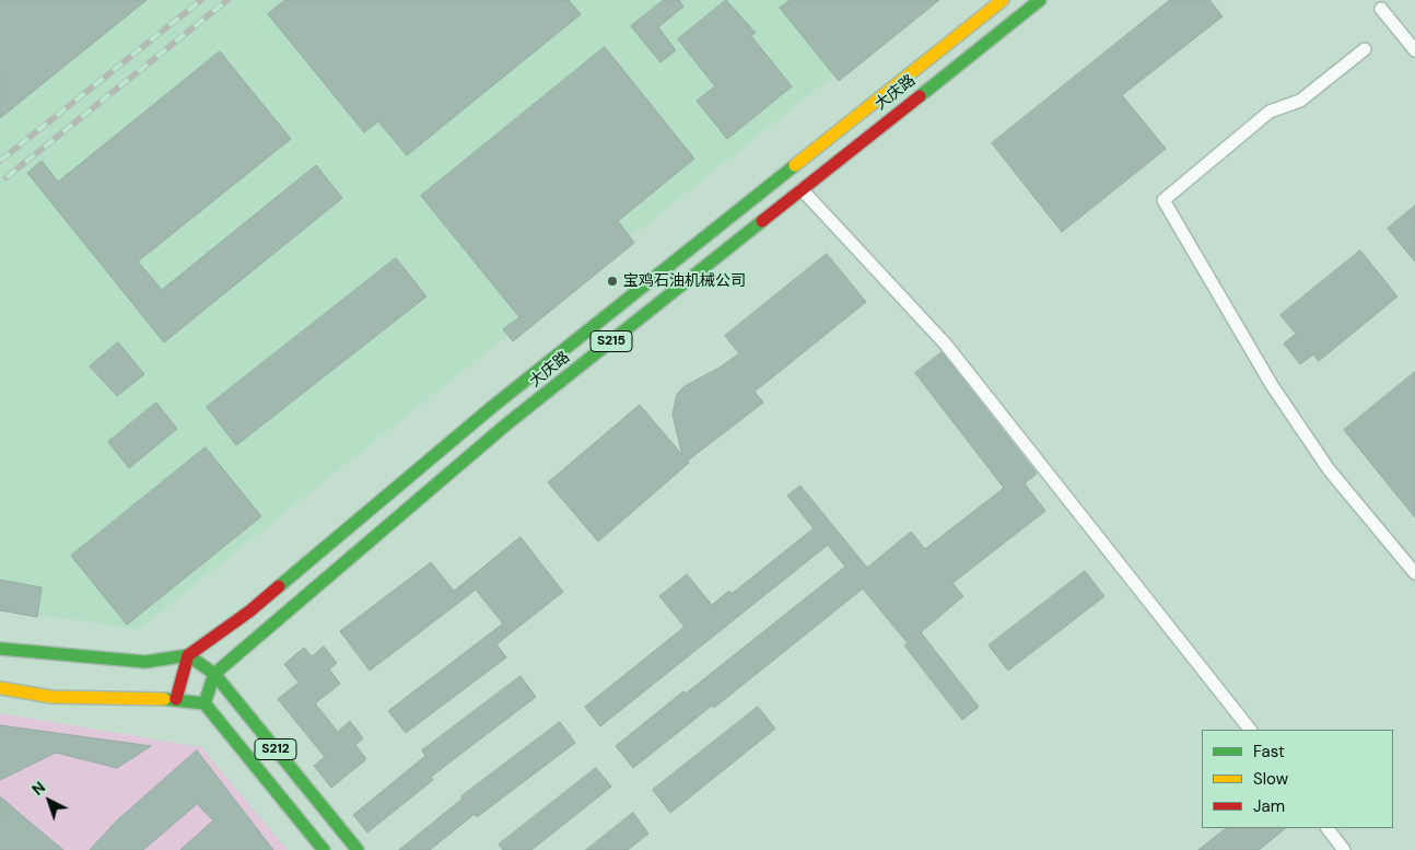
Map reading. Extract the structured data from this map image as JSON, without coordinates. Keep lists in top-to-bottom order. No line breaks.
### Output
{"streets":{"main road":["大庆路","S215","S212"]},"crossings":[["大庆路","S212"]],"places":["宝鸡石油机械公司"],"legend":["Fast","Slow","Jam"],"north":"top left"}
